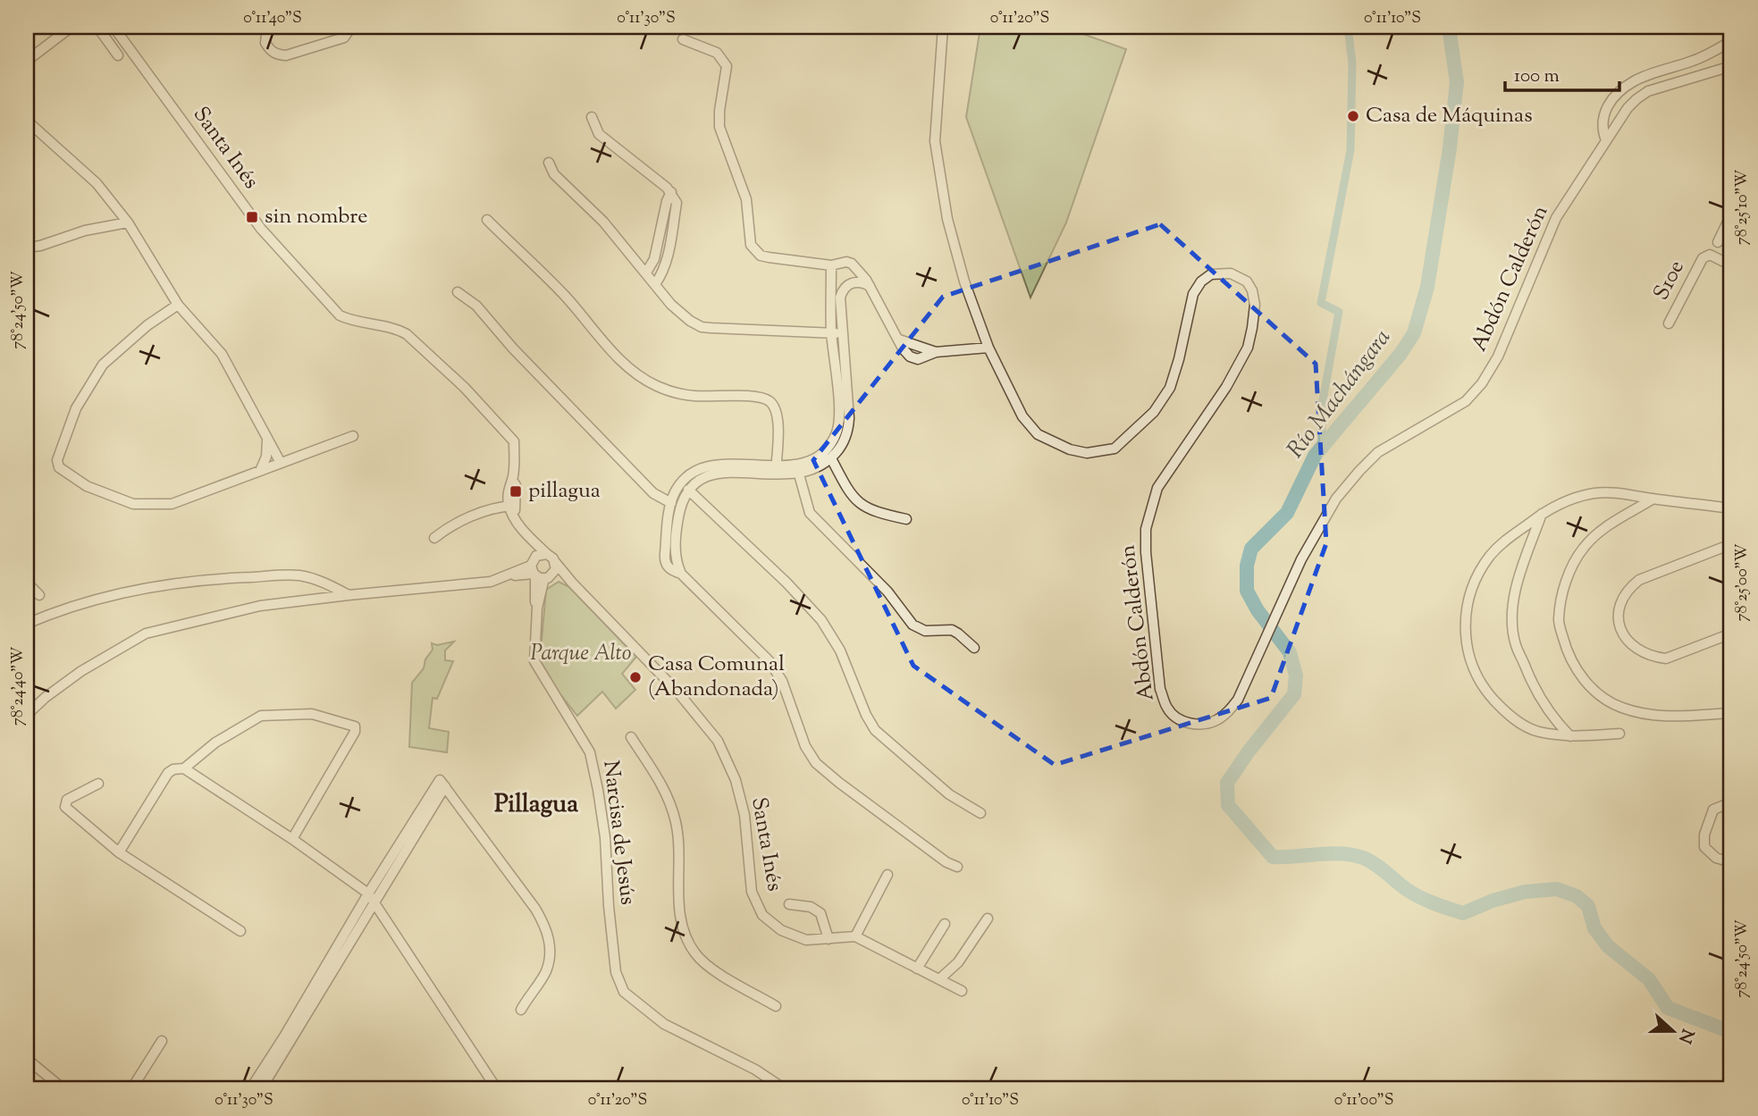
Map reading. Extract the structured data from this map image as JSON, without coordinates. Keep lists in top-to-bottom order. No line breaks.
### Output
{"streets":{"street":["Santa Inés","Abdón Calderón","S10e","Narcisa de Jesús"]},"districts":["Pillagua"],"water":["Río Machángara"],"parks":["Parque Alto"],"places":{"other":["Casa de Máquinas","Casa Comunal (Abandonada)"],"transit":["sin nombre","pillagua"]},"scale_bar":"100 m","north":"right","coordinates":["0°11'40\"S","0°11'30\"S","0°11'20\"S","0°11'10\"S","78°25'10\"W","78°24'50\"W","78°25'00\"W","78°24'40\"W","0°11'00\"S"]}
